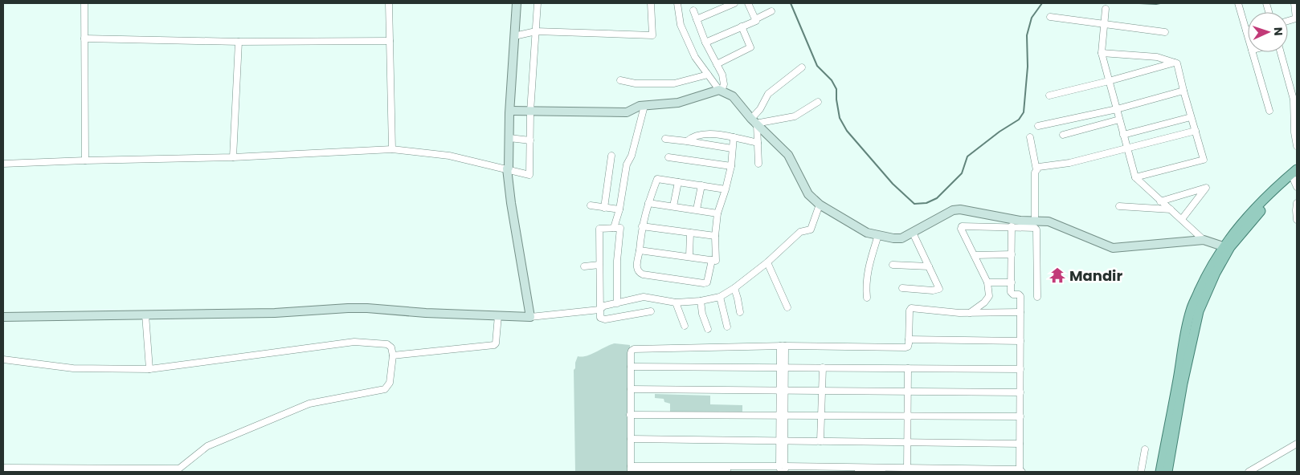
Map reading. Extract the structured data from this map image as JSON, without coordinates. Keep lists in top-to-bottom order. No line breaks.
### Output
{"places":{"temple":["Mandir"]},"north":"right"}
